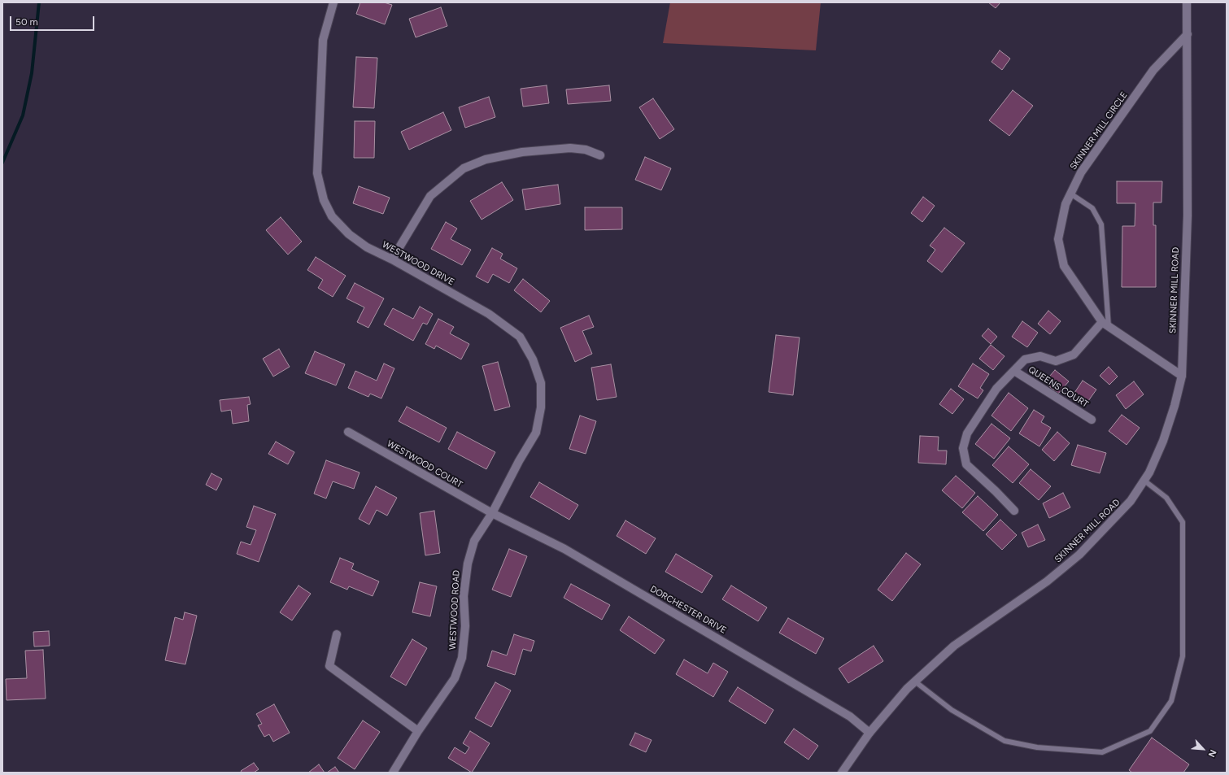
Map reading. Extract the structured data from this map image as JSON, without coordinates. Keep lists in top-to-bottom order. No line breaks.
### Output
{"streets":{"street":["SKINNER MILL CIRCLE","WESTWOOD DRIVE","SKINNER MILL ROAD","QUEENS COURT","WESTWOOD COURT","WESTWOOD ROAD","DORCHESTER DRIVE"]},"crossings":[["SKINNER MILL CIRCLE","SKINNER MILL ROAD"],["WESTWOOD DRIVE","WESTWOOD COURT"],["WESTWOOD DRIVE","WESTWOOD ROAD"],["WESTWOOD DRIVE","DORCHESTER DRIVE"],["SKINNER MILL ROAD","DORCHESTER DRIVE"],["WESTWOOD COURT","WESTWOOD ROAD"],["WESTWOOD COURT","DORCHESTER DRIVE"],["WESTWOOD ROAD","DORCHESTER DRIVE"]],"scale_bar":"50 m","north":"bottom right"}
